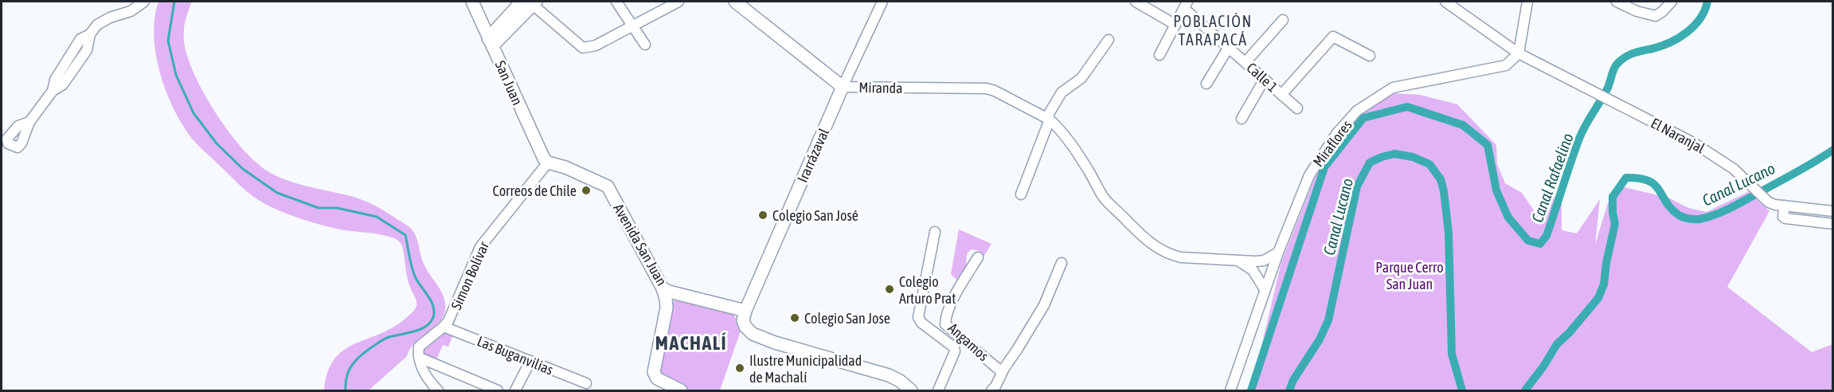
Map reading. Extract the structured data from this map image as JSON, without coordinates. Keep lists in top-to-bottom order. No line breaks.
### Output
{"streets":{"main road":["San Juan","Miranda","Irarrázaval","Avenida San Juan"],"street":["Calle 1","El Naranjal","Miraflores","Simon Bolívar","Angamos","Las Buganvilias"]},"crossings":[["San Juan","Avenida San Juan"],["San Juan","Simon Bolívar"],["Miranda","Miraflores"],["Miranda","Irarrázaval"],["El Naranjal","Miraflores"],["Irarrázaval","Avenida San Juan"],["Avenida San Juan","Simon Bolívar"],["Simon Bolívar","Las Buganvilias"]],"districts":["POBLACIÓN TARAPACÁ","MACHALÍ"],"water":["Canal Rafaelino","Canal Lucano"],"parks":["Parque Cerro San Juan"],"places":["Correos de Chile","Colegio San José","Colegio Arturo Prat","Colegio San Jose","Ilustre Municipalidad de Machalí"]}
